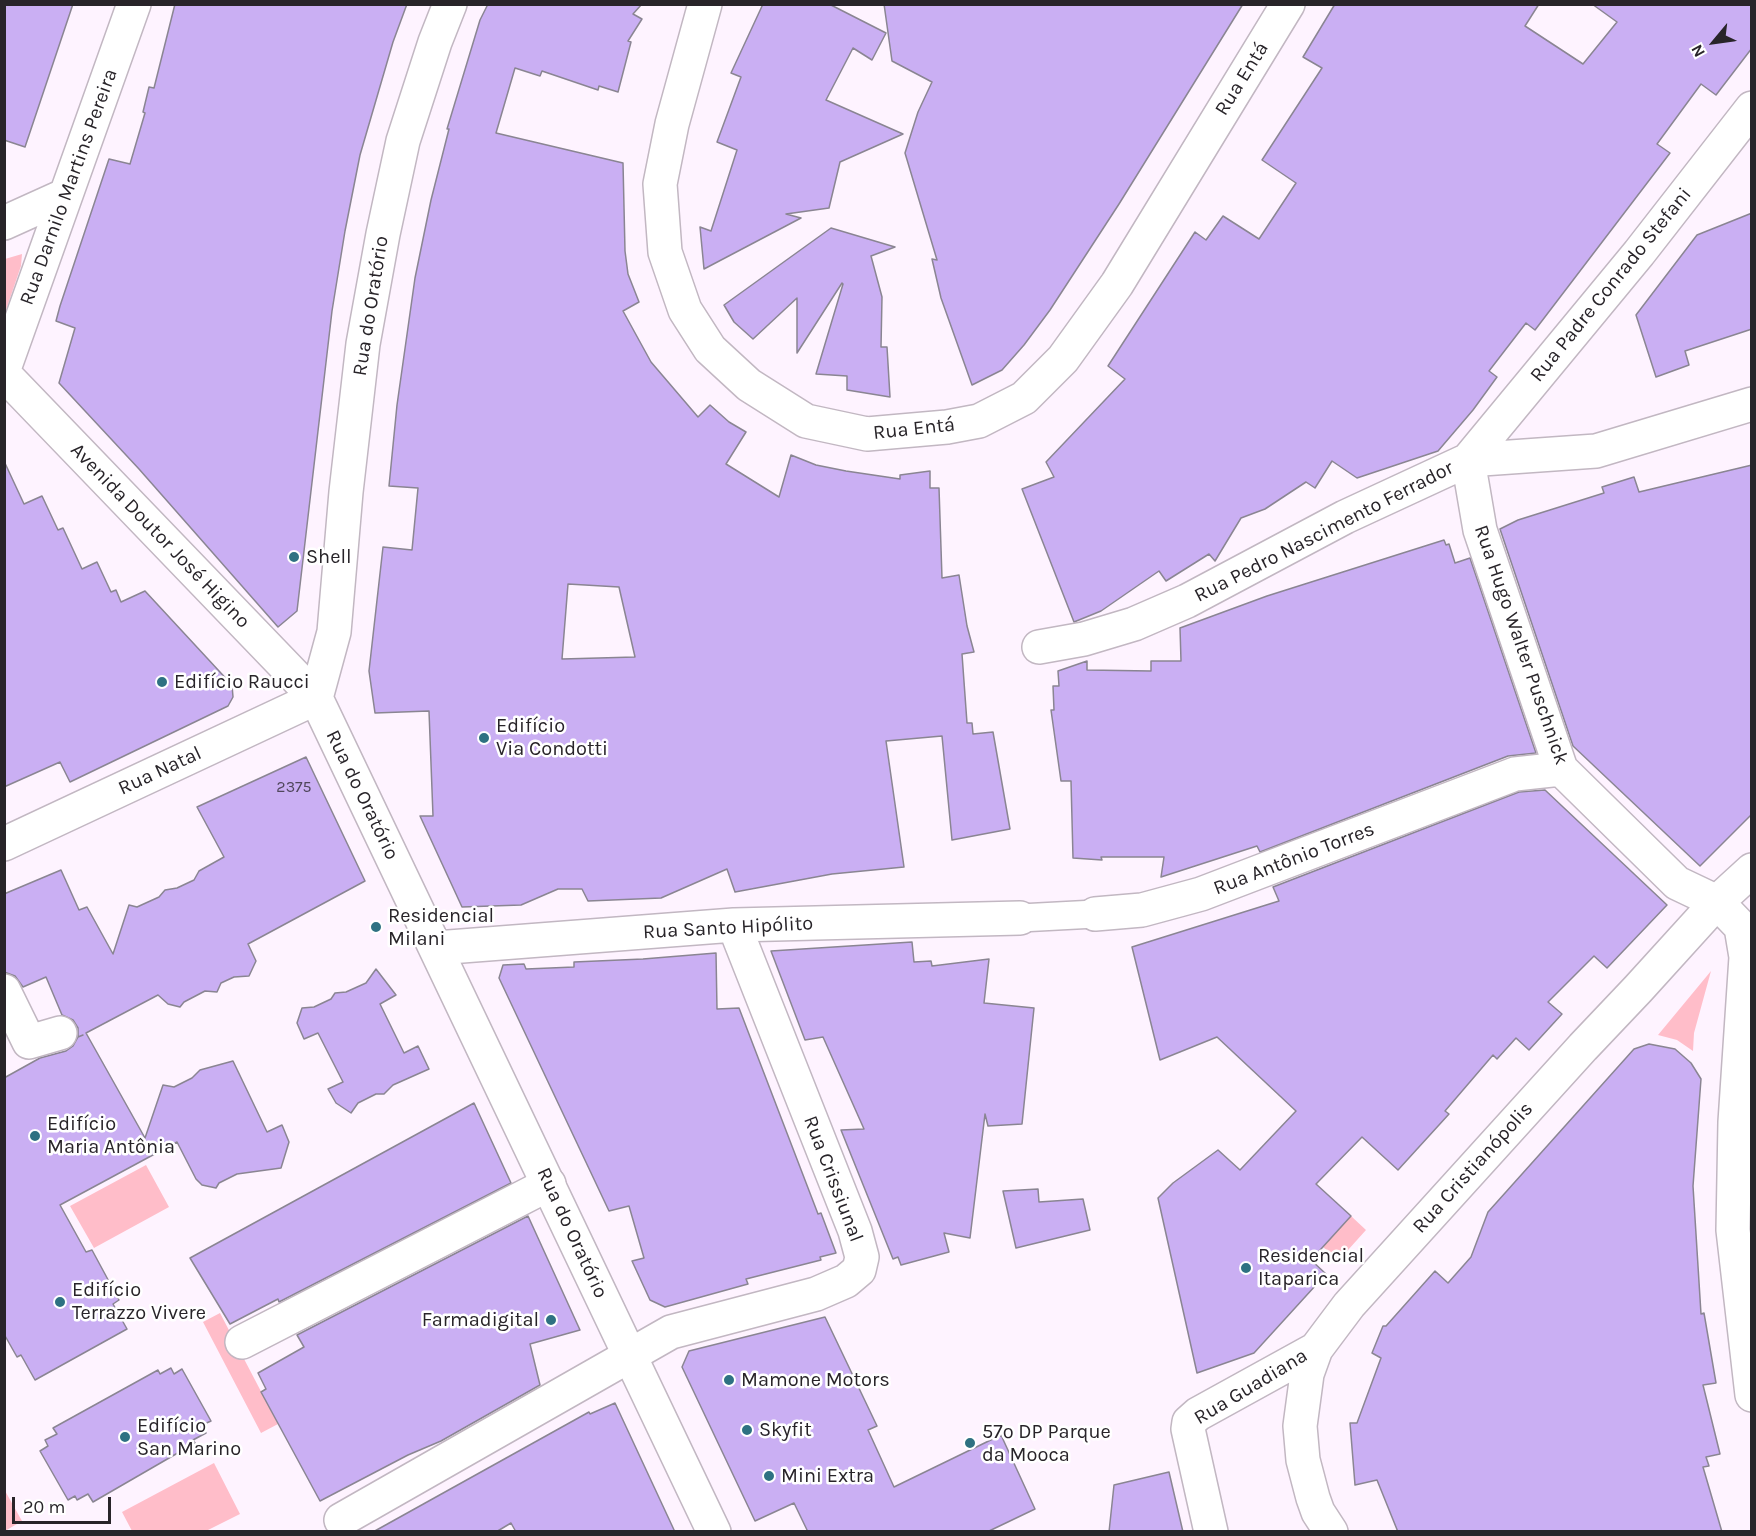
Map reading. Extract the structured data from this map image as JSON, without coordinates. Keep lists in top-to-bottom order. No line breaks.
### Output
{"streets":{"street":["Rua Entá","Rua Darnilo Martins Pereira","Rua Padre Conrado Stefani","Rua do Oratório","Rua Pedro Nascimento Ferrador","Avenida Doutor José Higino","Rua Hugo Walter Puschnick","Rua Natal","Rua Antônio Torres","Rua Santo Hipólito","Rua Cristianópolis","Rua Crissiunal","Rua Guadiana"]},"crossings":[["Rua Padre Conrado Stefani","Rua Pedro Nascimento Ferrador"],["Rua Padre Conrado Stefani","Rua Hugo Walter Puschnick"],["Rua do Oratório","Avenida Doutor José Higino"],["Rua do Oratório","Rua Natal"],["Rua do Oratório","Rua Santo Hipólito"],["Rua do Oratório","Rua Crissiunal"],["Rua Pedro Nascimento Ferrador","Rua Hugo Walter Puschnick"],["Avenida Doutor José Higino","Rua Natal"],["Rua Hugo Walter Puschnick","Rua Antônio Torres"],["Rua Hugo Walter Puschnick","Rua Cristianópolis"],["Rua Antônio Torres","Rua Santo Hipólito"],["Rua Santo Hipólito","Rua Crissiunal"],["Rua Cristianópolis","Rua Guadiana"]],"places":["Shell","Edifício Raucci","Edifício Via Condotti","Residencial Milani","Edifício Maria Antônia","Residencial Itaparica","Edifício Terrazzo Vivere","Farmadigital","Mamone Motors","Skyfit","Edifício San Marino","57º DP Parque da Mooca","Mini Extra"],"house_numbers":["2375"],"scale_bar":"20 m","north":"bottom left"}
